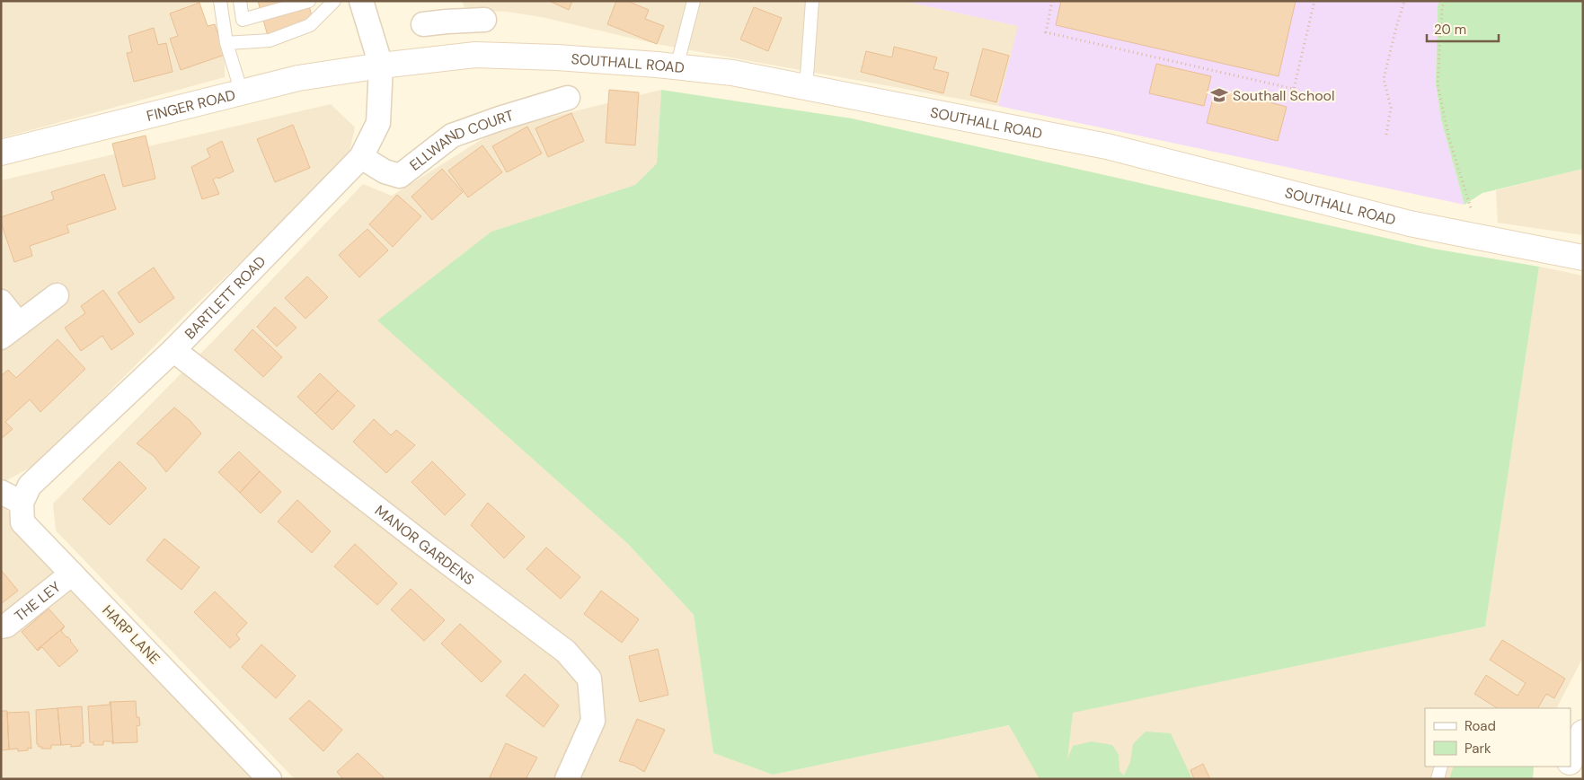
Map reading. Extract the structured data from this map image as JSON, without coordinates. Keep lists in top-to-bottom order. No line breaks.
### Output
{"streets":{"main road":["SOUTHALL ROAD","FINGER ROAD"],"street":["ELLWAND COURT","BARTLETT ROAD","MANOR GARDENS","THE LEY","HARP LANE"]},"crossings":[["SOUTHALL ROAD","FINGER ROAD"],["SOUTHALL ROAD","BARTLETT ROAD"],["FINGER ROAD","BARTLETT ROAD"],["ELLWAND COURT","BARTLETT ROAD"],["BARTLETT ROAD","MANOR GARDENS"],["BARTLETT ROAD","HARP LANE"],["THE LEY","HARP LANE"]],"places":{"school or university":["Southall School"]},"legend":["Road","Park"],"scale_bar":"20 m"}
